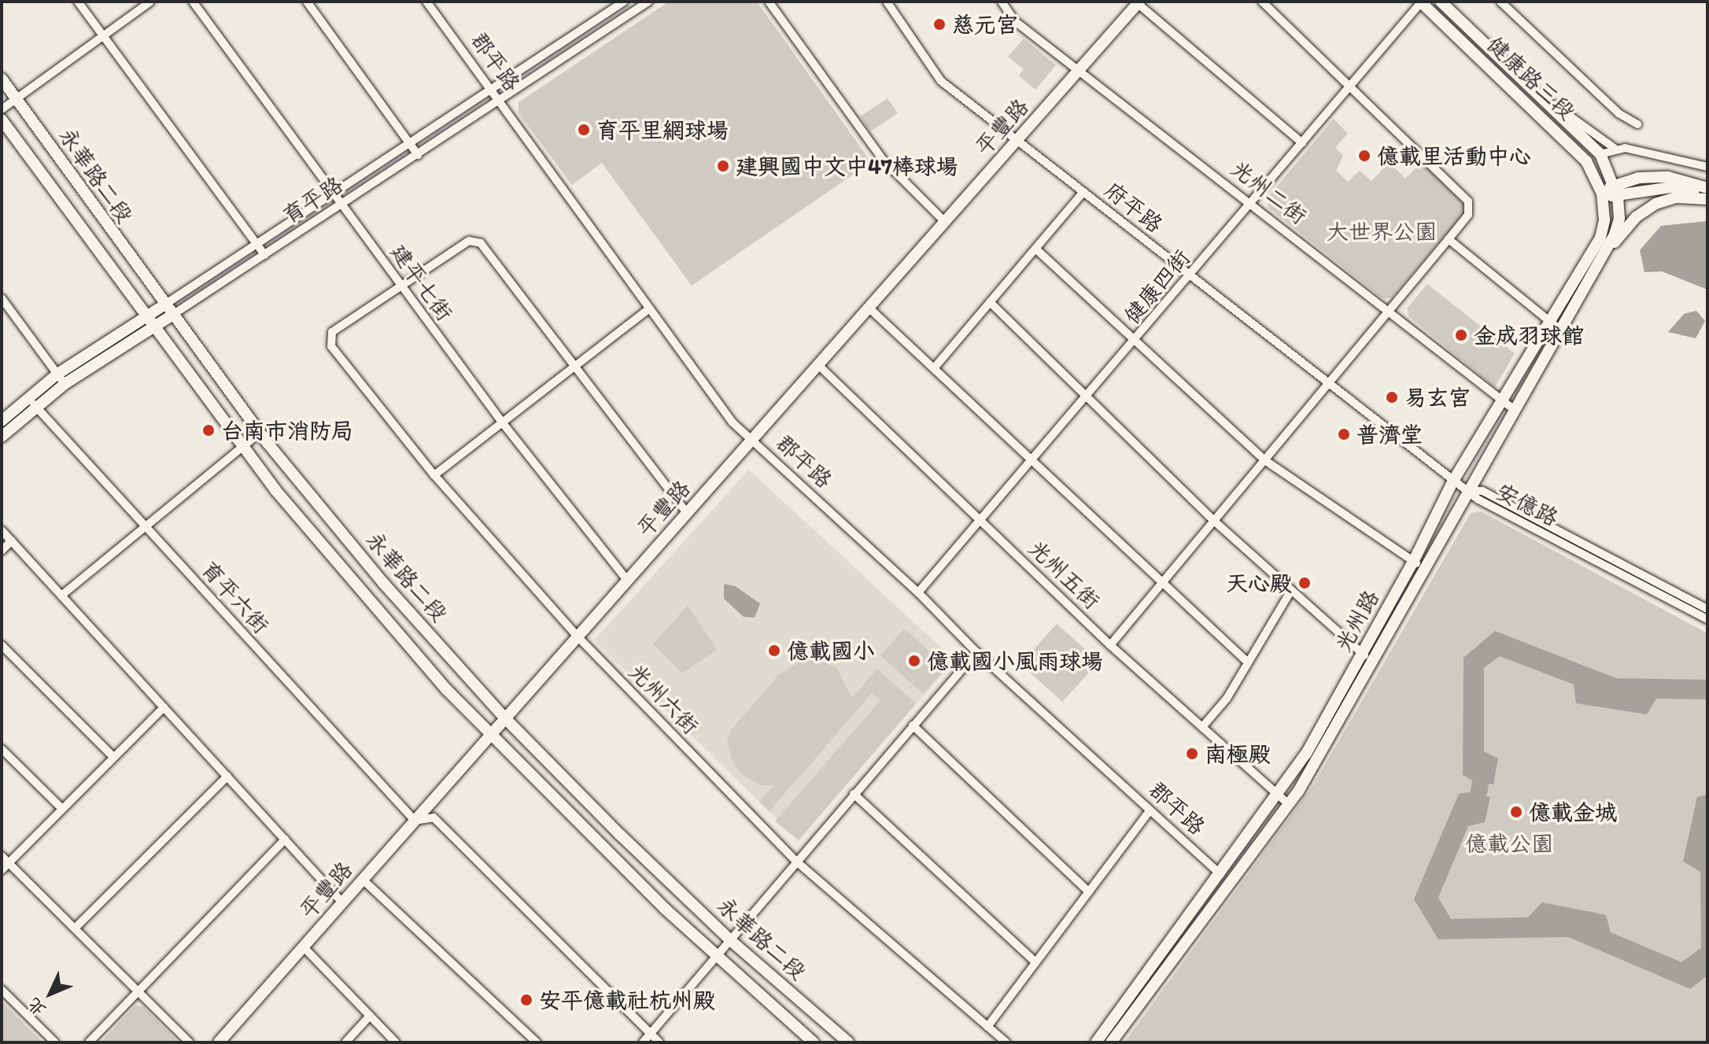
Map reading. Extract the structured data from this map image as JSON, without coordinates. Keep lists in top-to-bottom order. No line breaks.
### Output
{"streets":{"street":["郡平路","健康路三段","平豐路","永華路二段","光州二街","育平路","府平路","建平七街","健康四街","安億路","光州五街","育平六街","光州路","光州六街"]},"crossings":[["郡平路","平豐路"],["郡平路","育平路"],["郡平路","健康四街"],["郡平路","光州路"],["健康路三段","健康四街"],["健康路三段","光州路"],["平豐路","永華路二段"],["平豐路","光州二街"],["平豐路","府平路"],["平豐路","建平七街"],["平豐路","光州五街"],["平豐路","育平六街"],["平豐路","光州六街"],["永華路二段","育平路"],["光州二街","健康四街"],["光州二街","光州路"],["育平路","建平七街"],["育平路","育平六街"],["府平路","健康四街"],["府平路","安億路"],["府平路","光州路"],["建平七街","光州六街"],["健康四街","光州五街"],["安億路","光州路"],["光州五街","光州路"]],"parks":["大世界公園","億載公園"],"places":["慈元宮","育平里網球場","億載里活動中心","建興國中文中47棒球場","金成羽球館","易玄宮","台南市消防局","普濟堂","天心殿","億載國小","億載國小風雨球場","南極殿","億載金城","安平億載社杭州殿"],"north":"bottom left"}
